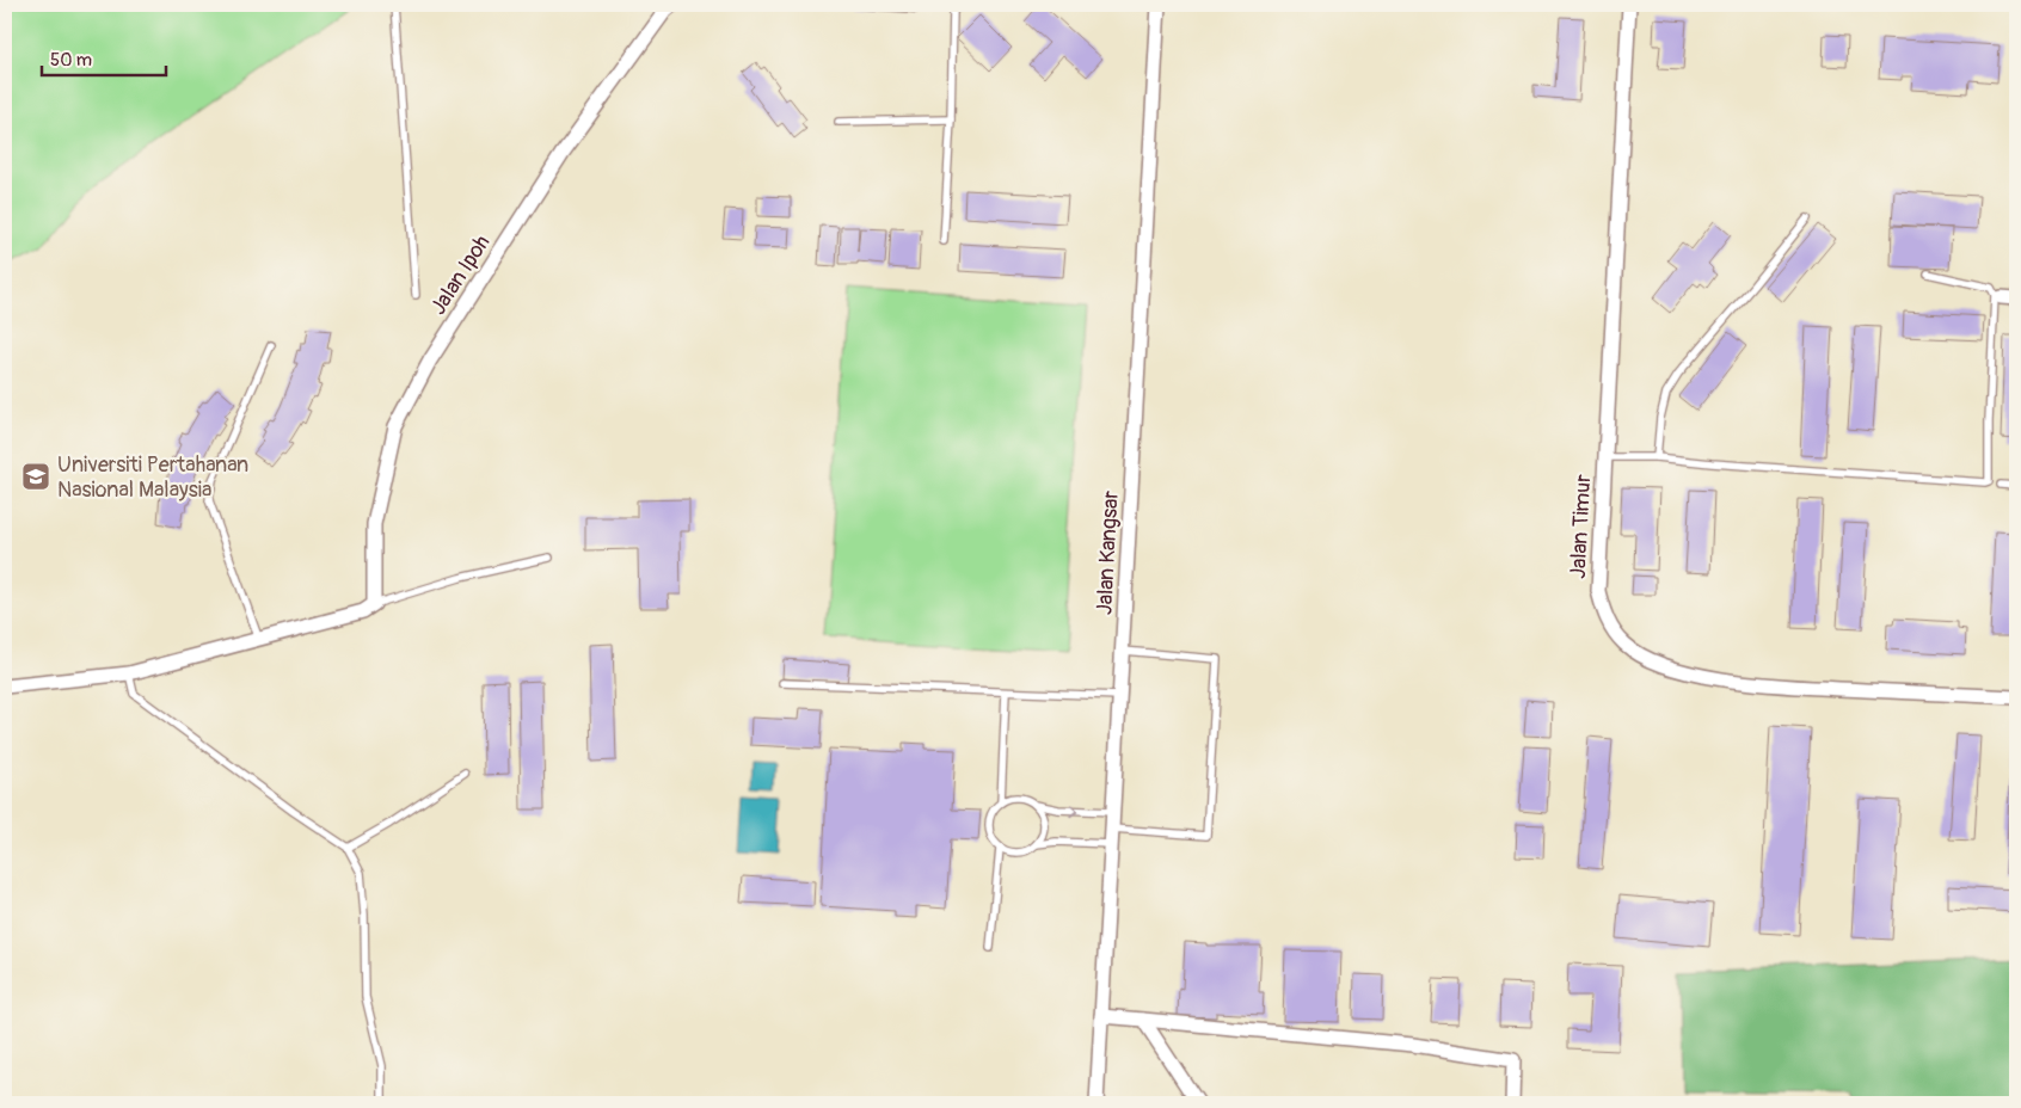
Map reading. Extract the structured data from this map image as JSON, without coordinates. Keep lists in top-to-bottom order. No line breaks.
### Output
{"streets":{"street":["Jalan Ipoh","Jalan Timur","Jalan Kangsar"]},"places":{"school or university":["Universiti Pertahanan Nasional Malaysia"]},"scale_bar":"50 m"}
